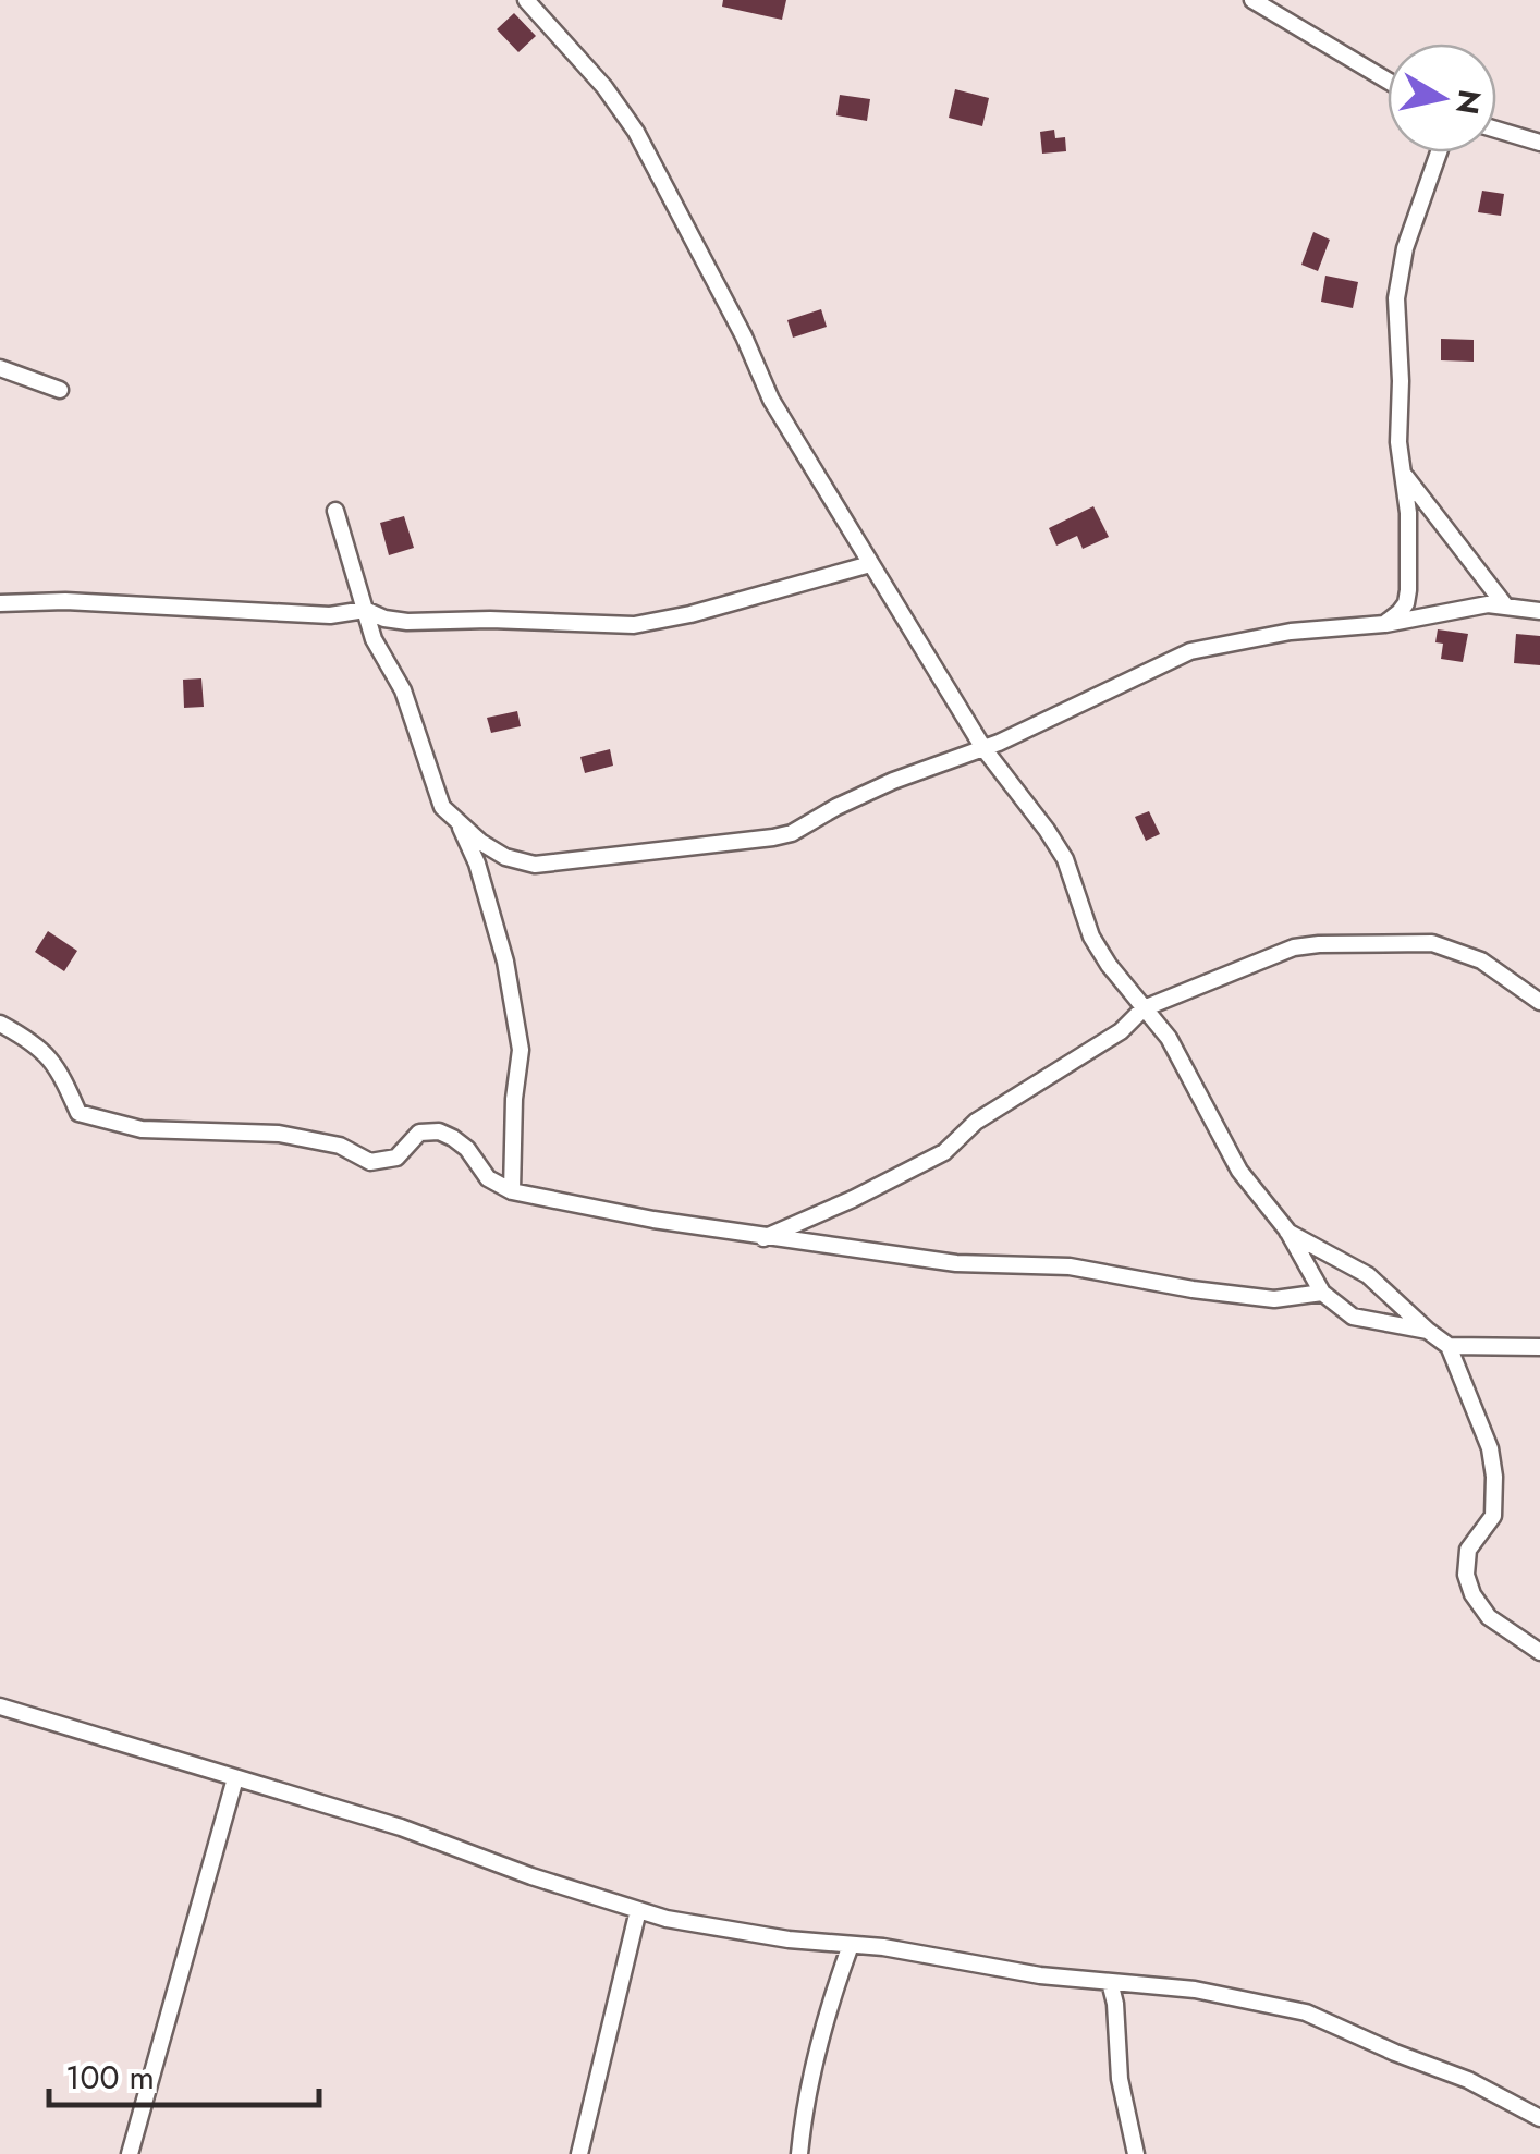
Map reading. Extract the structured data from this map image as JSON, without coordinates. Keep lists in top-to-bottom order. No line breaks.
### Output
{"scale_bar":"100 m","north":"right"}
